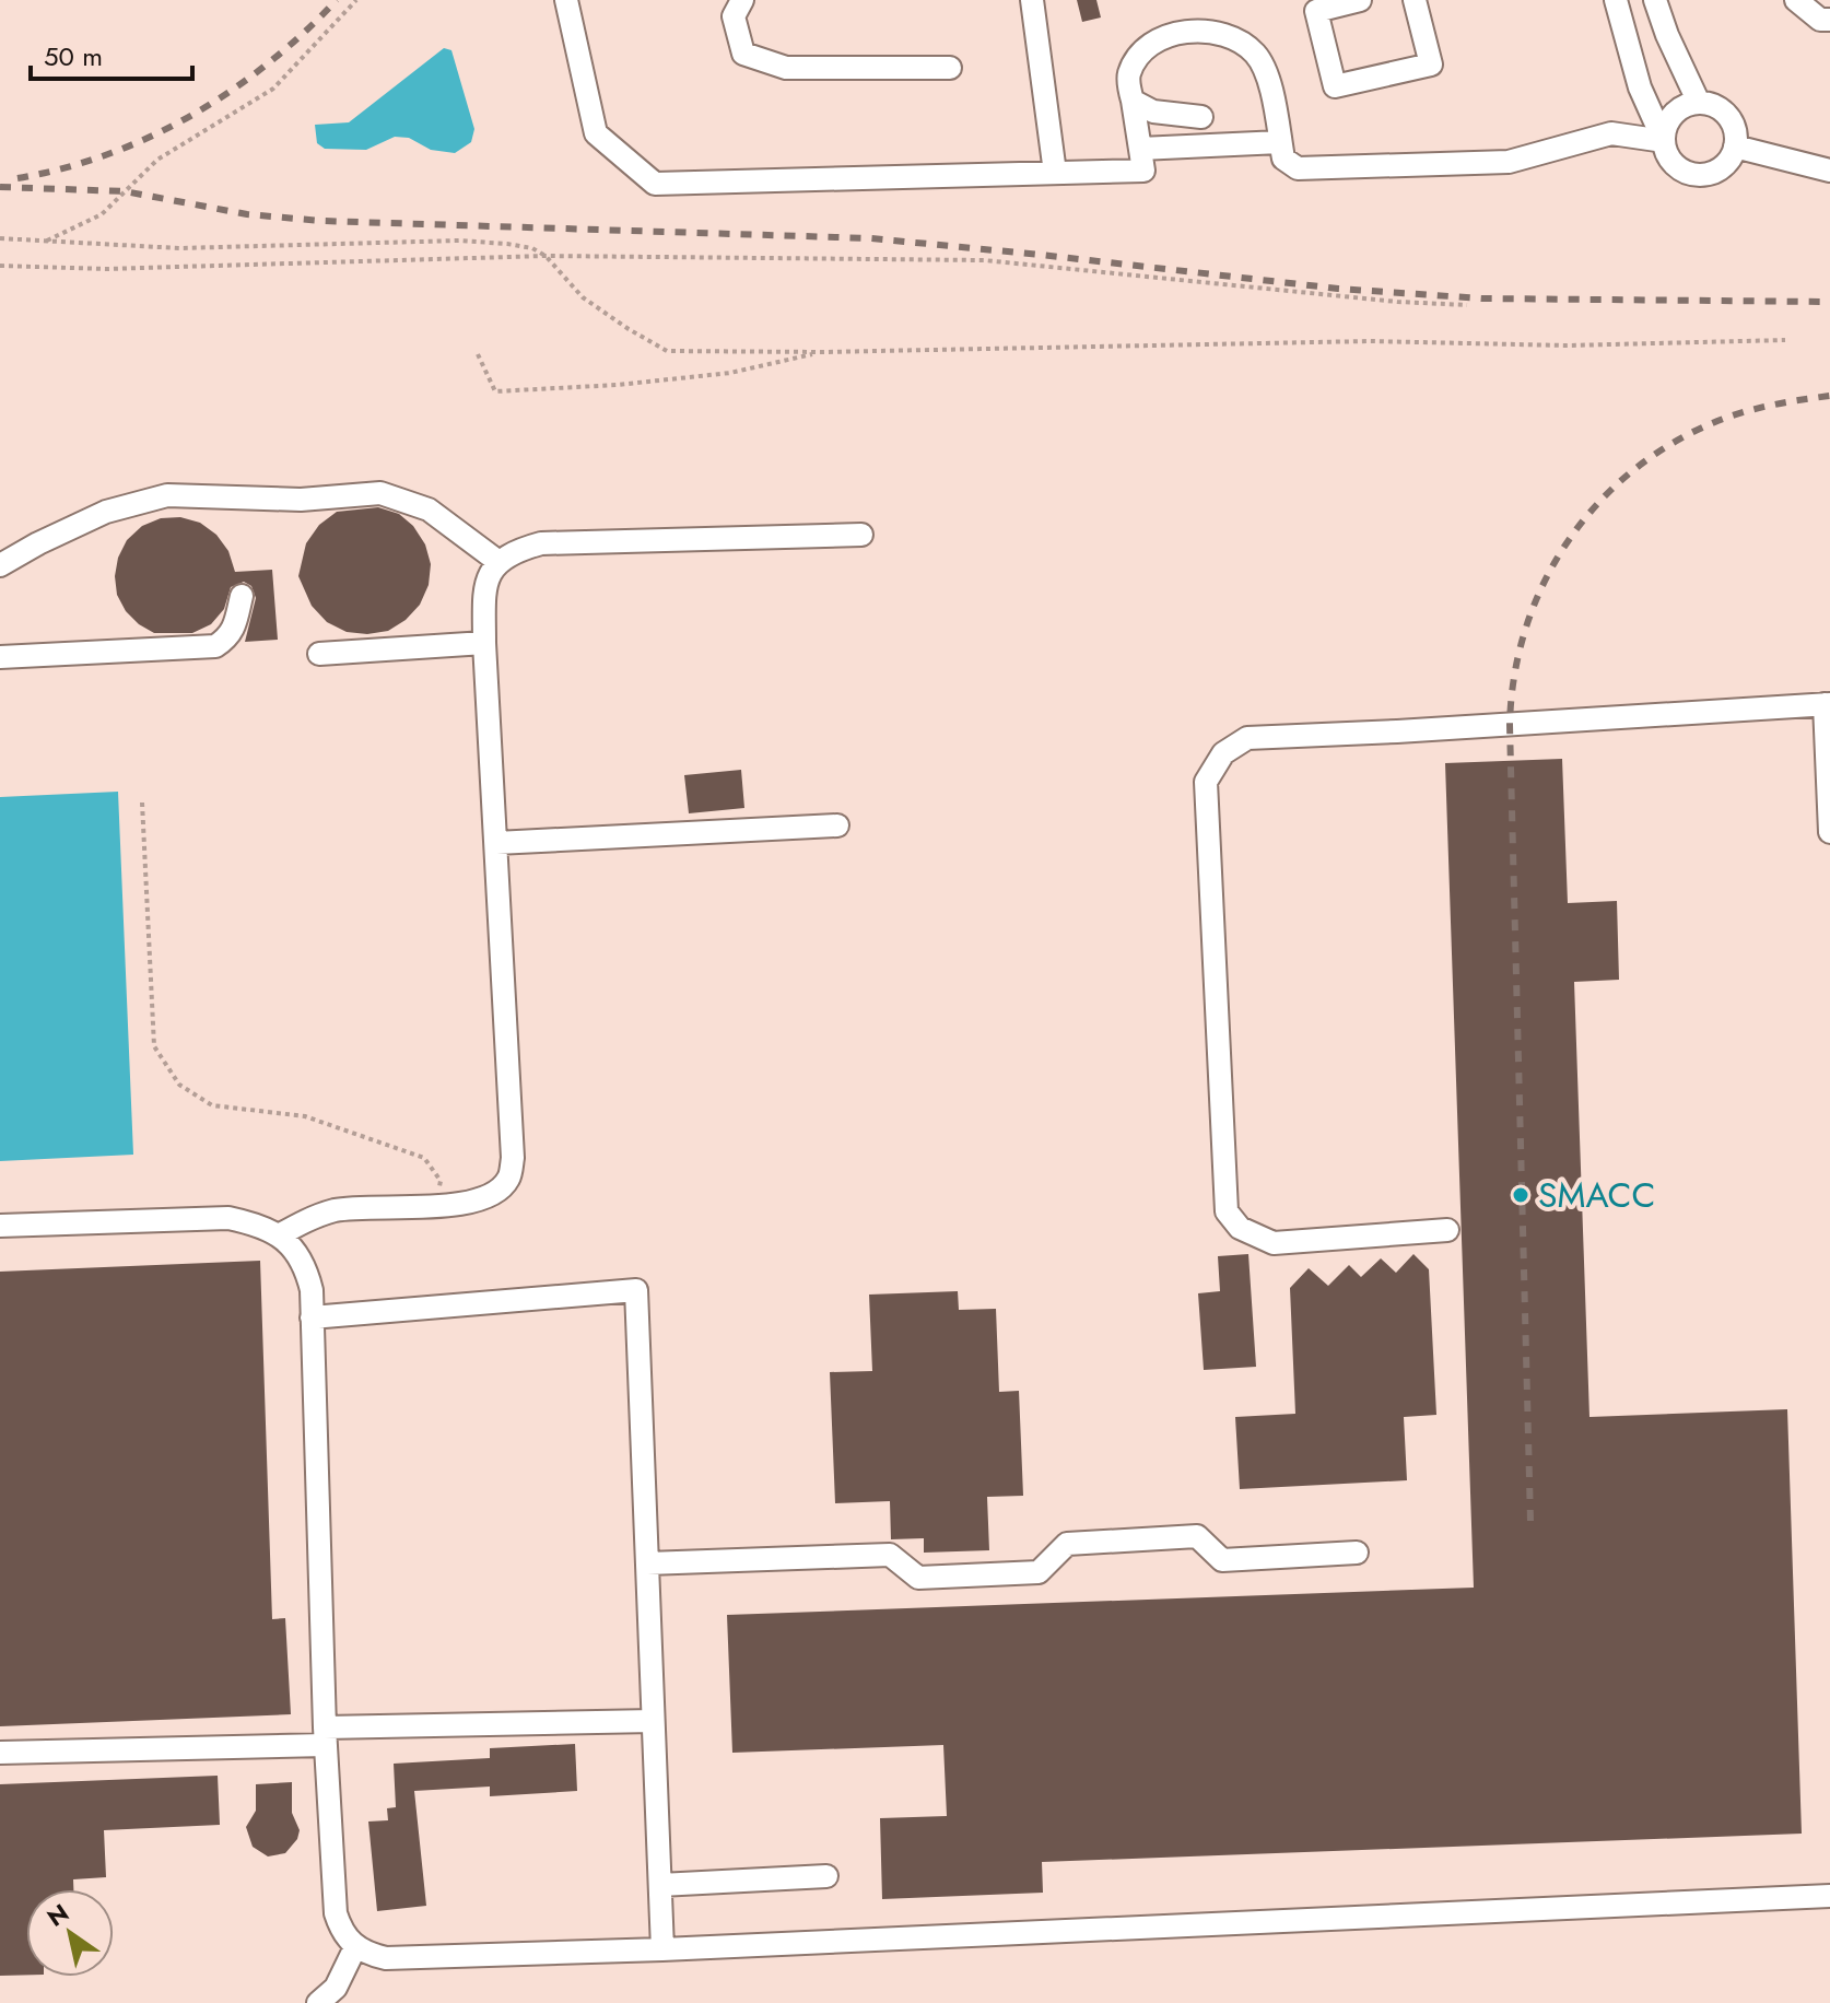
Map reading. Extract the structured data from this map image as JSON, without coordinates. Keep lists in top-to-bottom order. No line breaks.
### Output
{"places":["SMACC"],"scale_bar":"50 m","north":"top left"}
